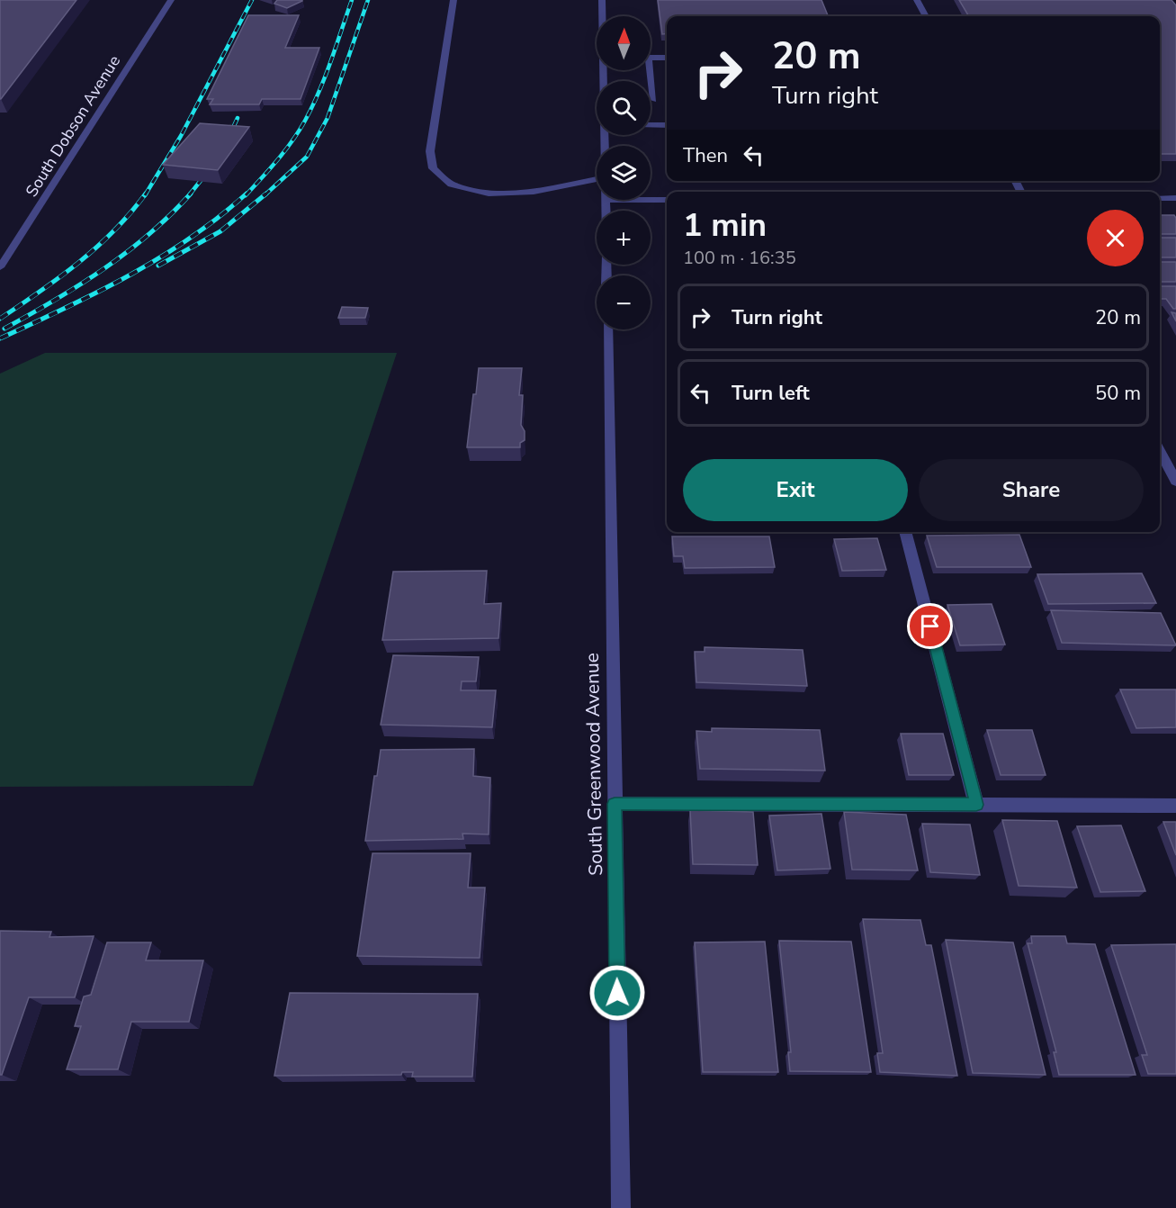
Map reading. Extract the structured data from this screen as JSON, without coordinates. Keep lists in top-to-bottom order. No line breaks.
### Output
{"streets":{"street":["South Dobson Avenue","South Greenwood Avenue"]},"north":"top","page":{"map_buttons":["+","−"],"turn":["20 m","Turn right"],"then":"Then","heading":["1 min","100 m · 16:35"],"list":[{"name":"Turn right","value":"20 m"},{"name":"Turn left","value":"50 m"}],"buttons":["Exit","Share"]}}
